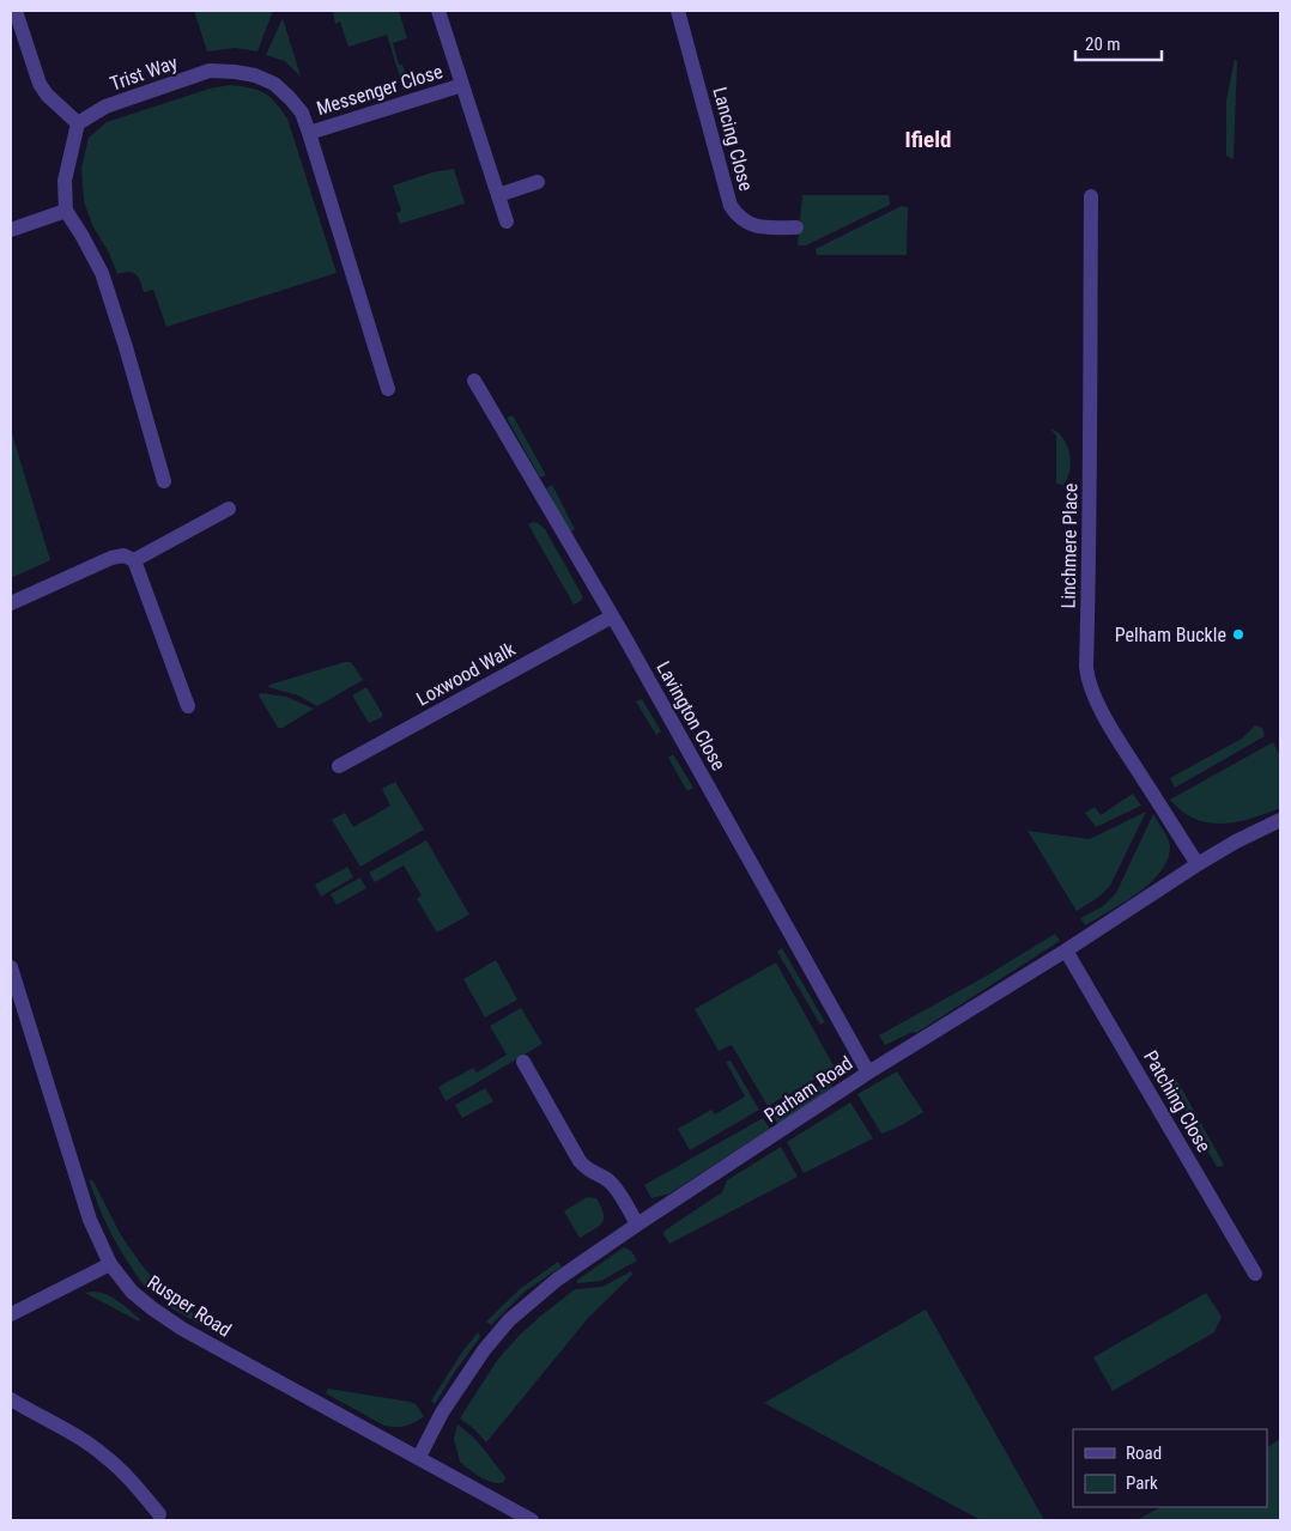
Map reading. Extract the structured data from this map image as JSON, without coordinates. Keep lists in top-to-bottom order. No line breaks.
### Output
{"streets":{"street":["Trist Way","Messenger Close","Lancing Close","Linchmere Place","Loxwood Walk","Lavington Close","Parham Road","Patching Close","Rusper Road"]},"crossings":[["Trist Way","Messenger Close"],["Linchmere Place","Parham Road"],["Loxwood Walk","Lavington Close"],["Lavington Close","Parham Road"],["Parham Road","Patching Close"],["Parham Road","Rusper Road"]],"districts":["Ifield"],"places":["Pelham Buckle"],"legend":["Road","Park"],"scale_bar":"20 m"}
